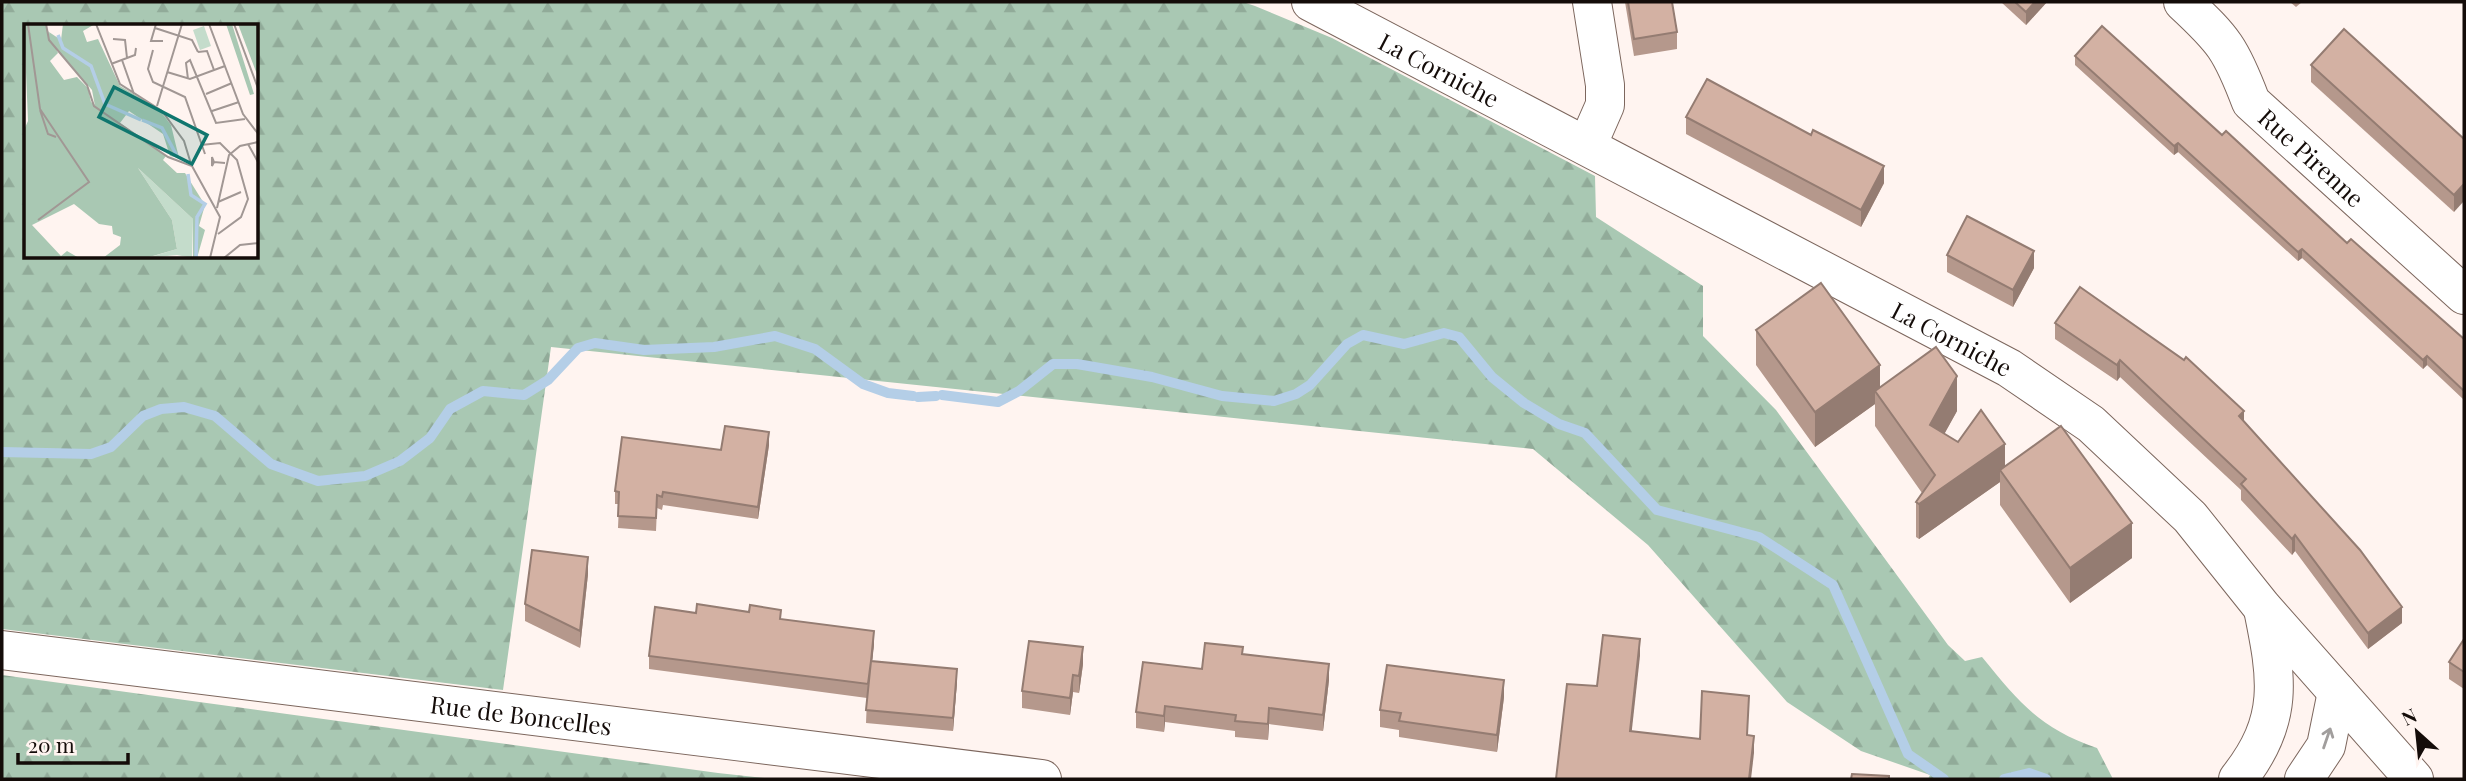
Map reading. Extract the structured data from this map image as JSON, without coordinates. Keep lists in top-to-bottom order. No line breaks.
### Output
{"streets":{"street":["La Corniche","Rue Pirenne","Rue de Boncelles"]},"scale_bar":"20 m","north":"top left"}
